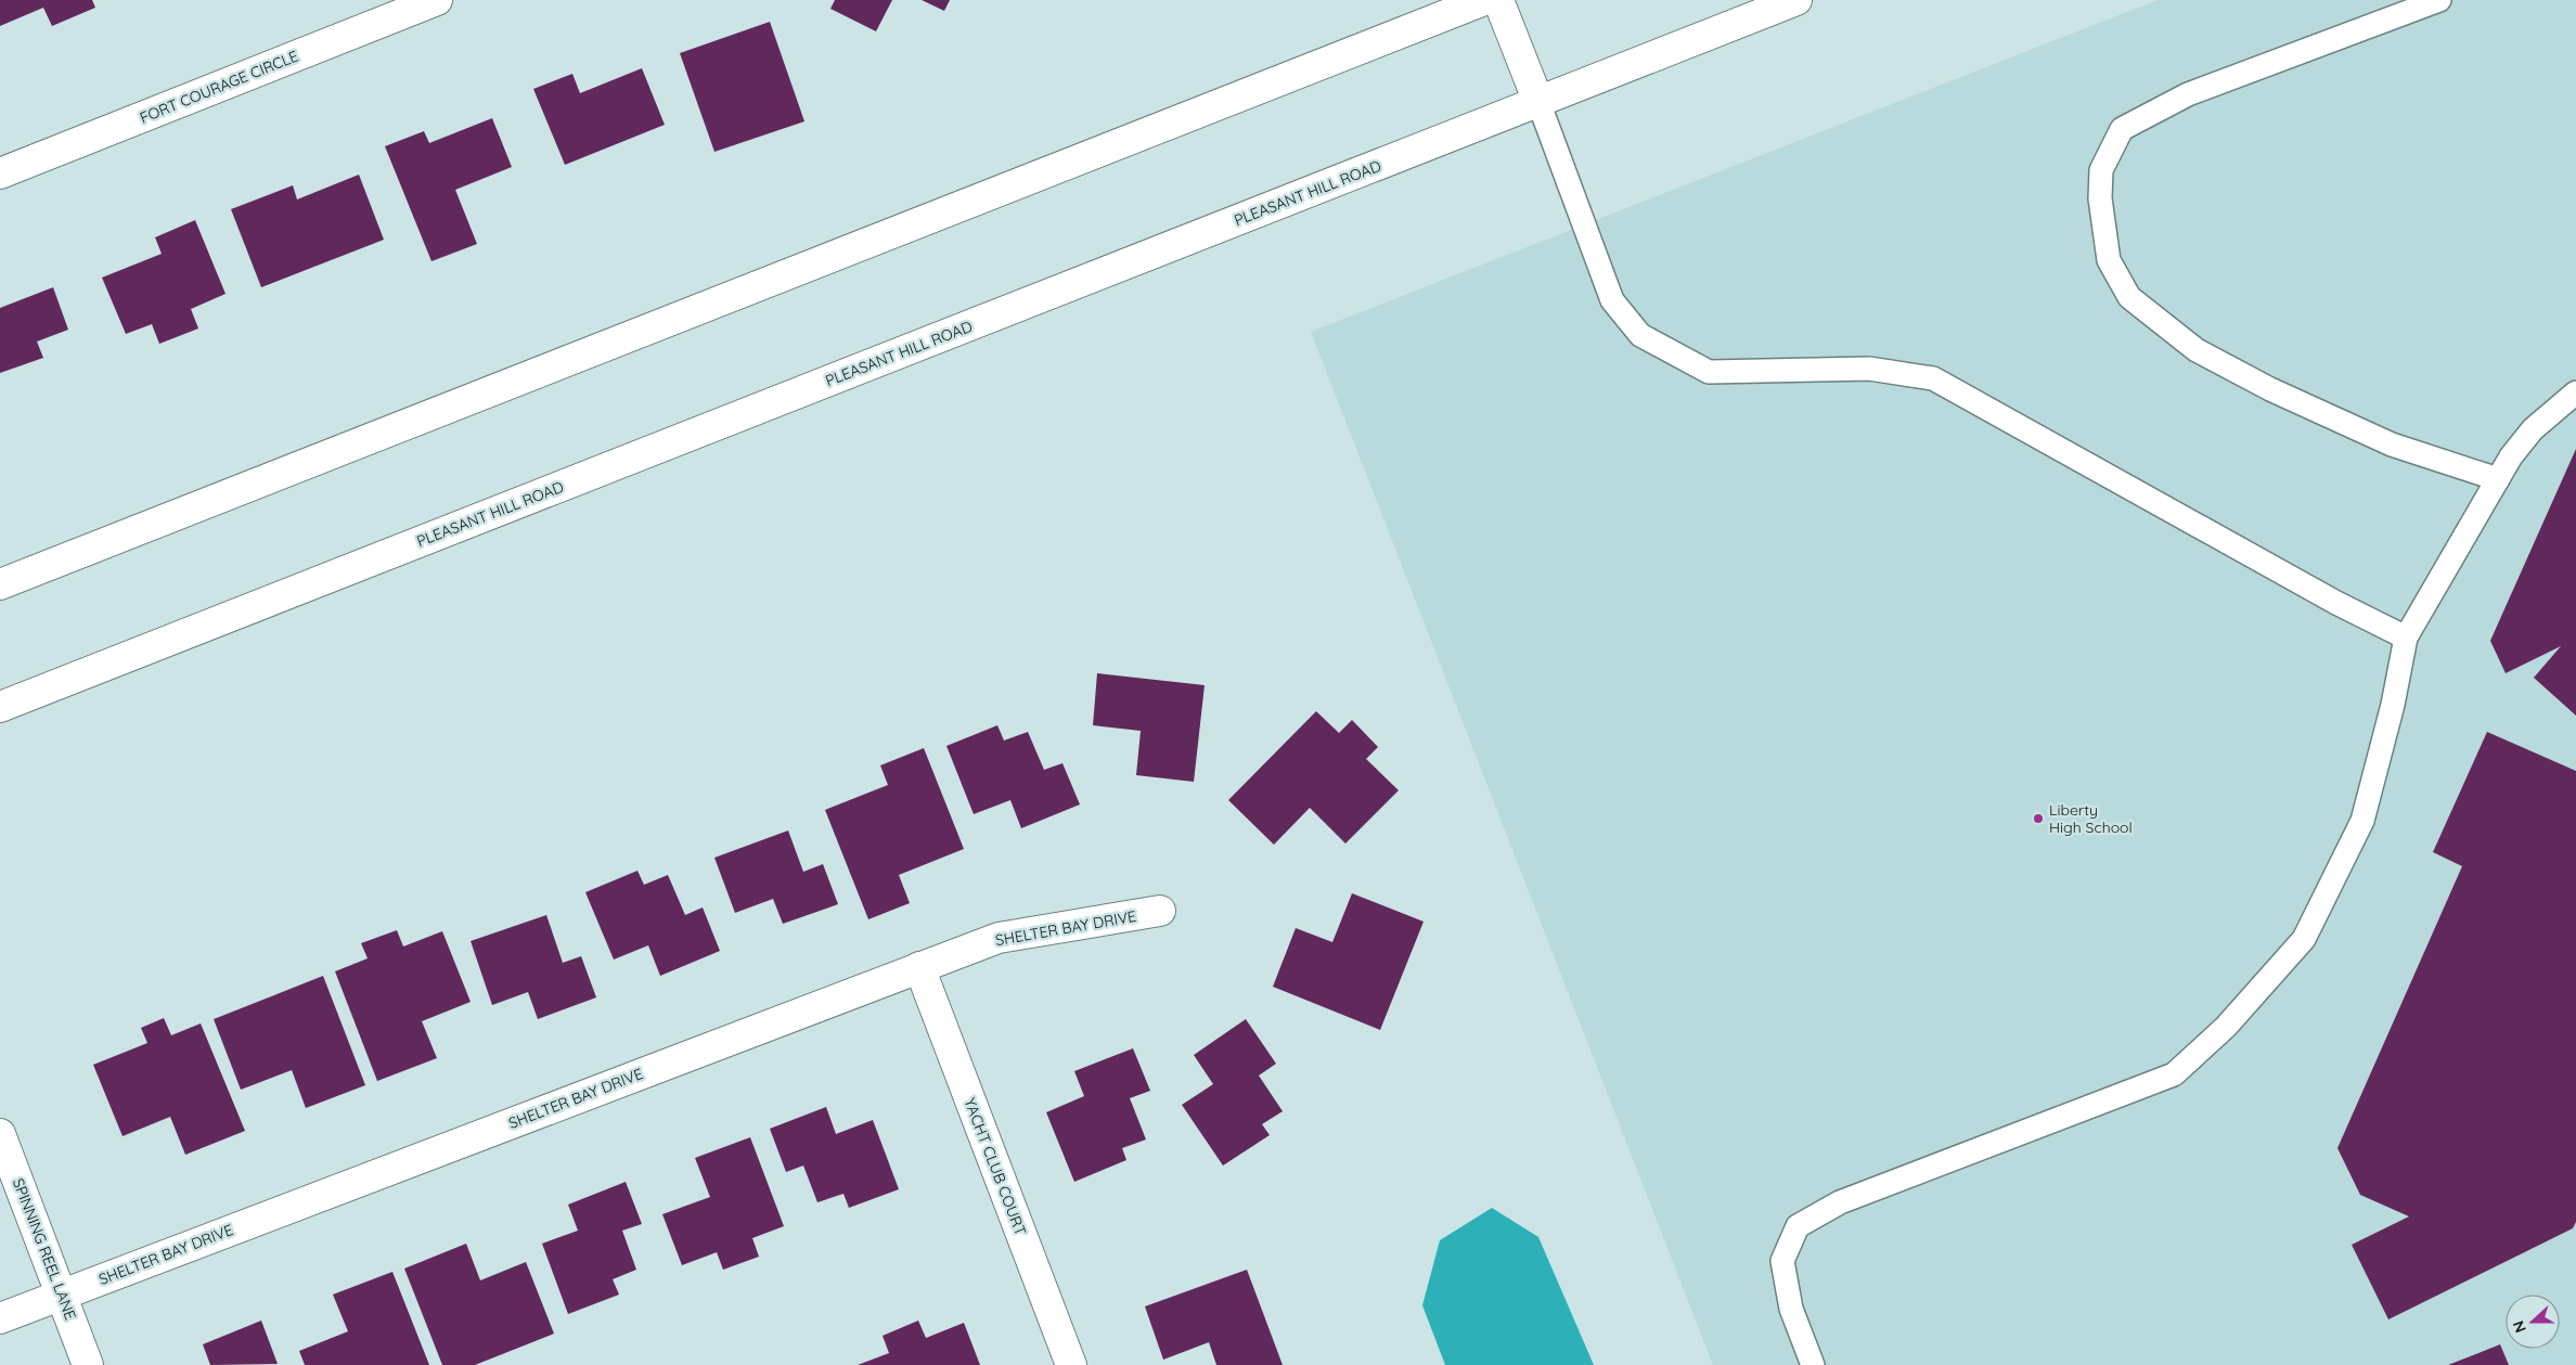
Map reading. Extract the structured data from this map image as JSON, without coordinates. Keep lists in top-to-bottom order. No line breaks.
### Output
{"streets":{"main road":["FORT COURAGE CIRCLE","PLEASANT HILL ROAD","SHELTER BAY DRIVE","YACHT CLUB COURT","SPINNING REEL LANE"]},"crossings":[["SHELTER BAY DRIVE","YACHT CLUB COURT"],["SHELTER BAY DRIVE","SPINNING REEL LANE"]],"places":["Liberty High School"],"north":"left"}
